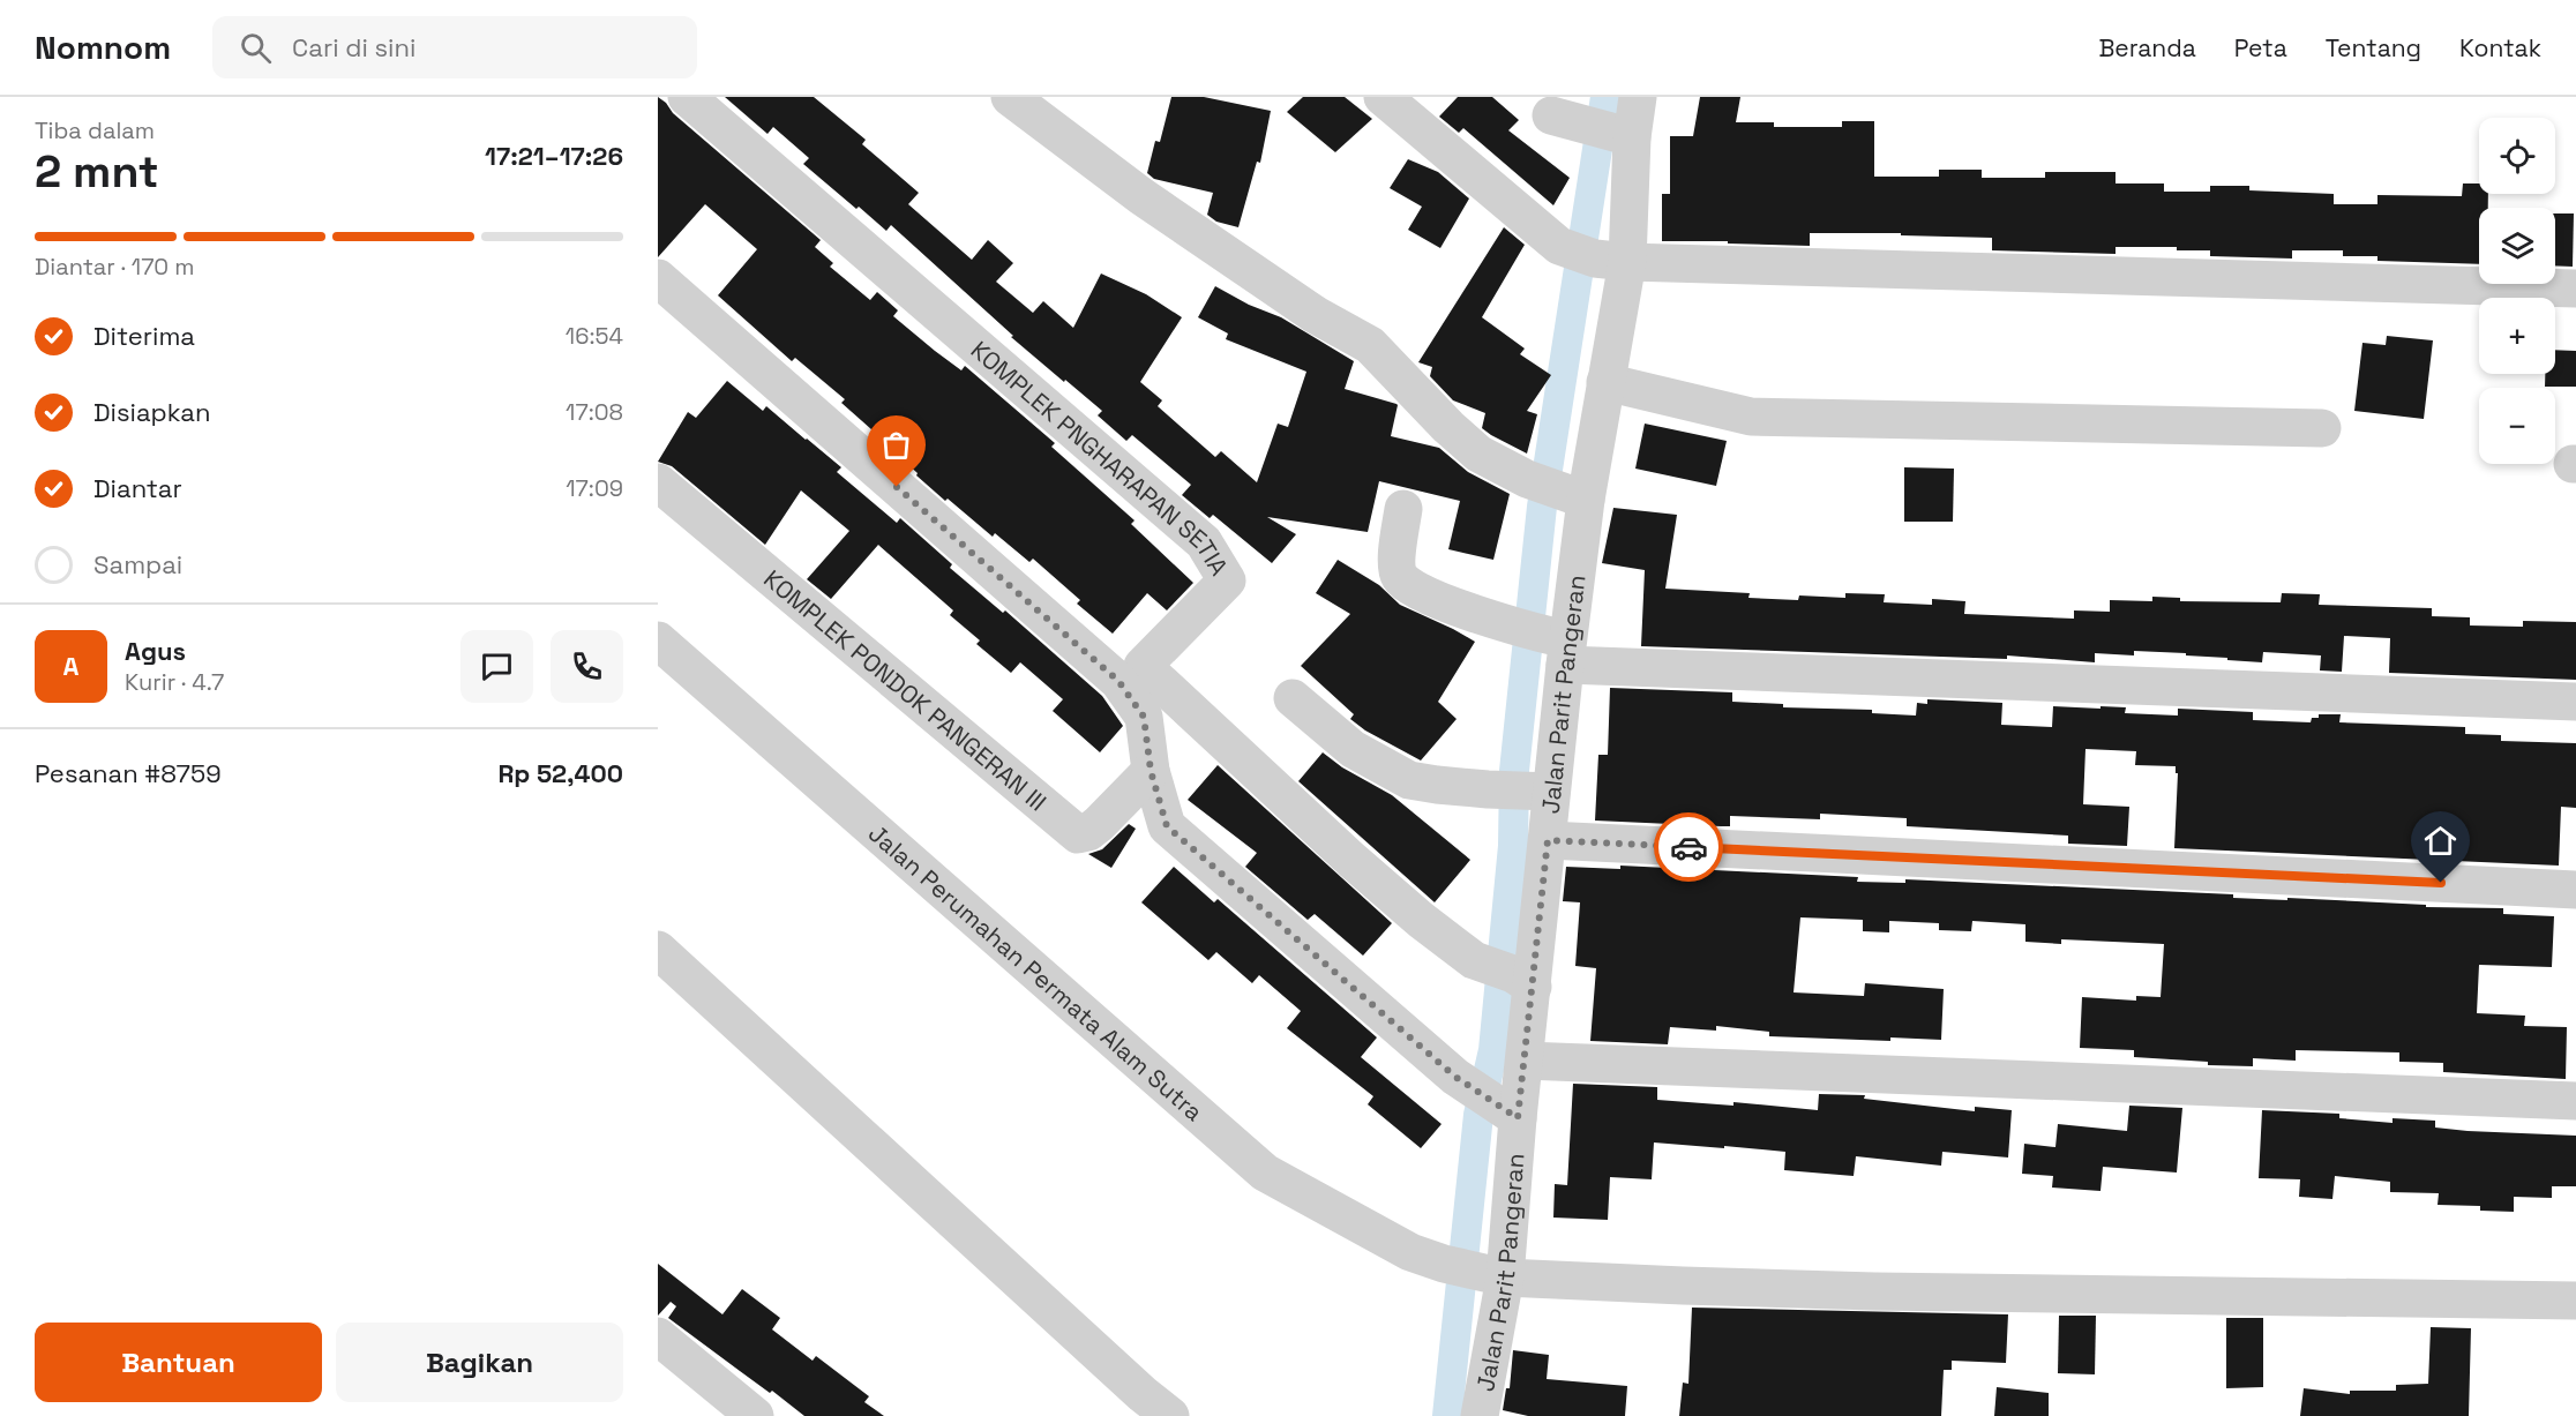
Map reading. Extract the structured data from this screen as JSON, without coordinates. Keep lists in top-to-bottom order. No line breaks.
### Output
{"streets":{"street":["KOMPLEK PNGHARAPAN SETIA","KOMPLEK PONDOK PANGERAN III","Jalan Parit Pangeran","Jalan Perumahan Permata Alam Sutra"]},"crossings":[["KOMPLEK PNGHARAPAN SETIA","Jalan Parit Pangeran"],["Jalan Parit Pangeran","Jalan Perumahan Permata Alam Sutra"]],"page":{"header":"Nomnom","search":"Cari di sini","nav":["Beranda","Peta","Tentang","Kontak"],"heading":["2 mnt","Tiba dalam","17:21–17:26"],"panel":["Agus","Kurir · 4.7","Pesanan #8759","Rp 52,400"],"map_buttons":["+","−"],"bar":"Diantar · 170 m","list":[["Diterima","16:54"],["Disiapkan","17:08"],["Diantar","17:09"],"Sampai"],"round":"A","buttons":["Bantuan","Bagikan"]}}
